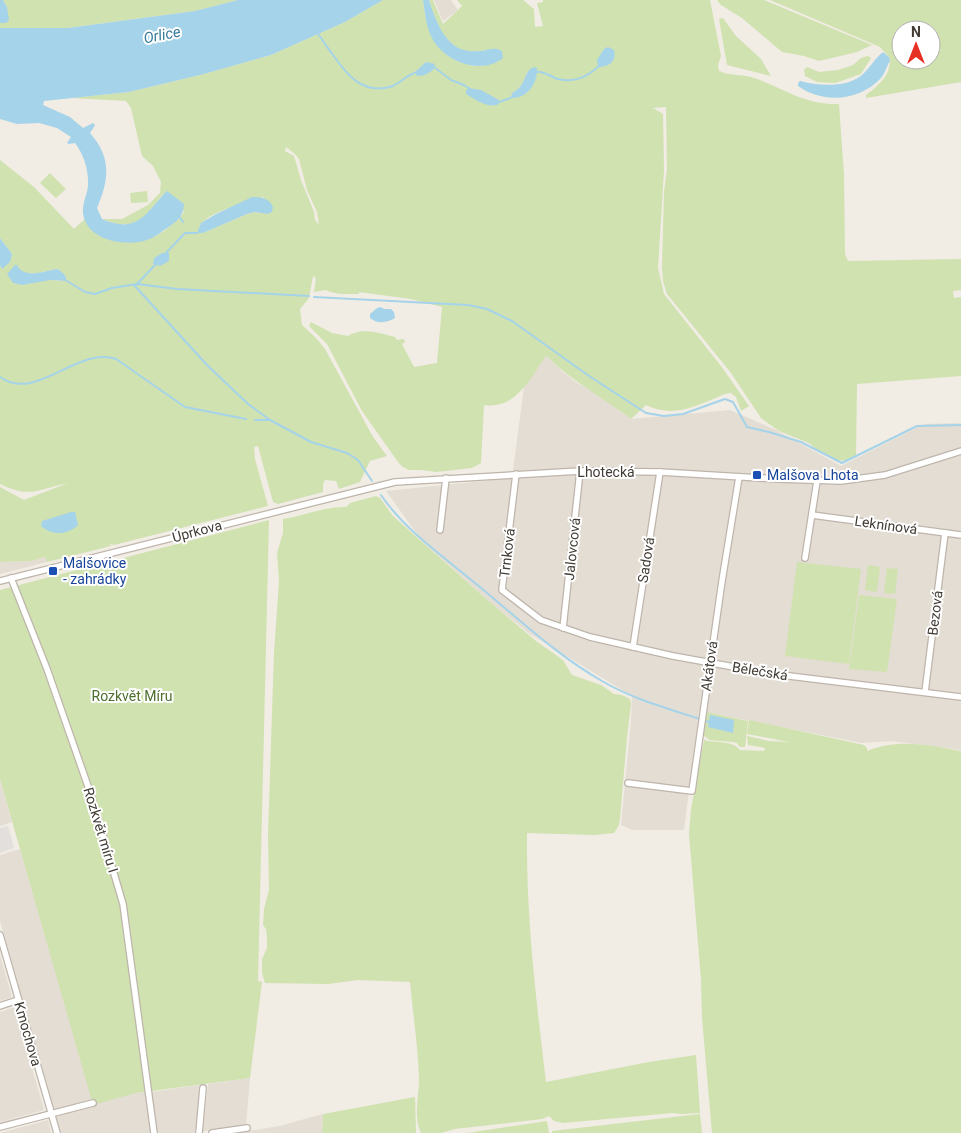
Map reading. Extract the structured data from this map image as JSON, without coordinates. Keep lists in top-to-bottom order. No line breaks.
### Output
{"streets":{"street":["Lhotecká","Leknínová","Úprkova","Jalovcová","Trnková","Sadová","Bezová","Akátová","Bělečská","Rozkvět míru I","Kmochova"]},"crossings":[["Lhotecká","Úprkova"],["Lhotecká","Jalovcová"],["Lhotecká","Trnková"],["Lhotecká","Sadová"],["Lhotecká","Akátová"],["Leknínová","Bezová"],["Úprkova","Rozkvět míru I"],["Jalovcová","Trnková"],["Jalovcová","Bělečská"],["Trnková","Bělečská"],["Sadová","Bělečská"],["Bezová","Bělečská"],["Akátová","Bělečská"]],"water":["Orlice"],"parks":["Rozkvět Míru"],"places":{"transit":["Malšova Lhota","Malšovice - zahrádky"]},"north":"top"}
